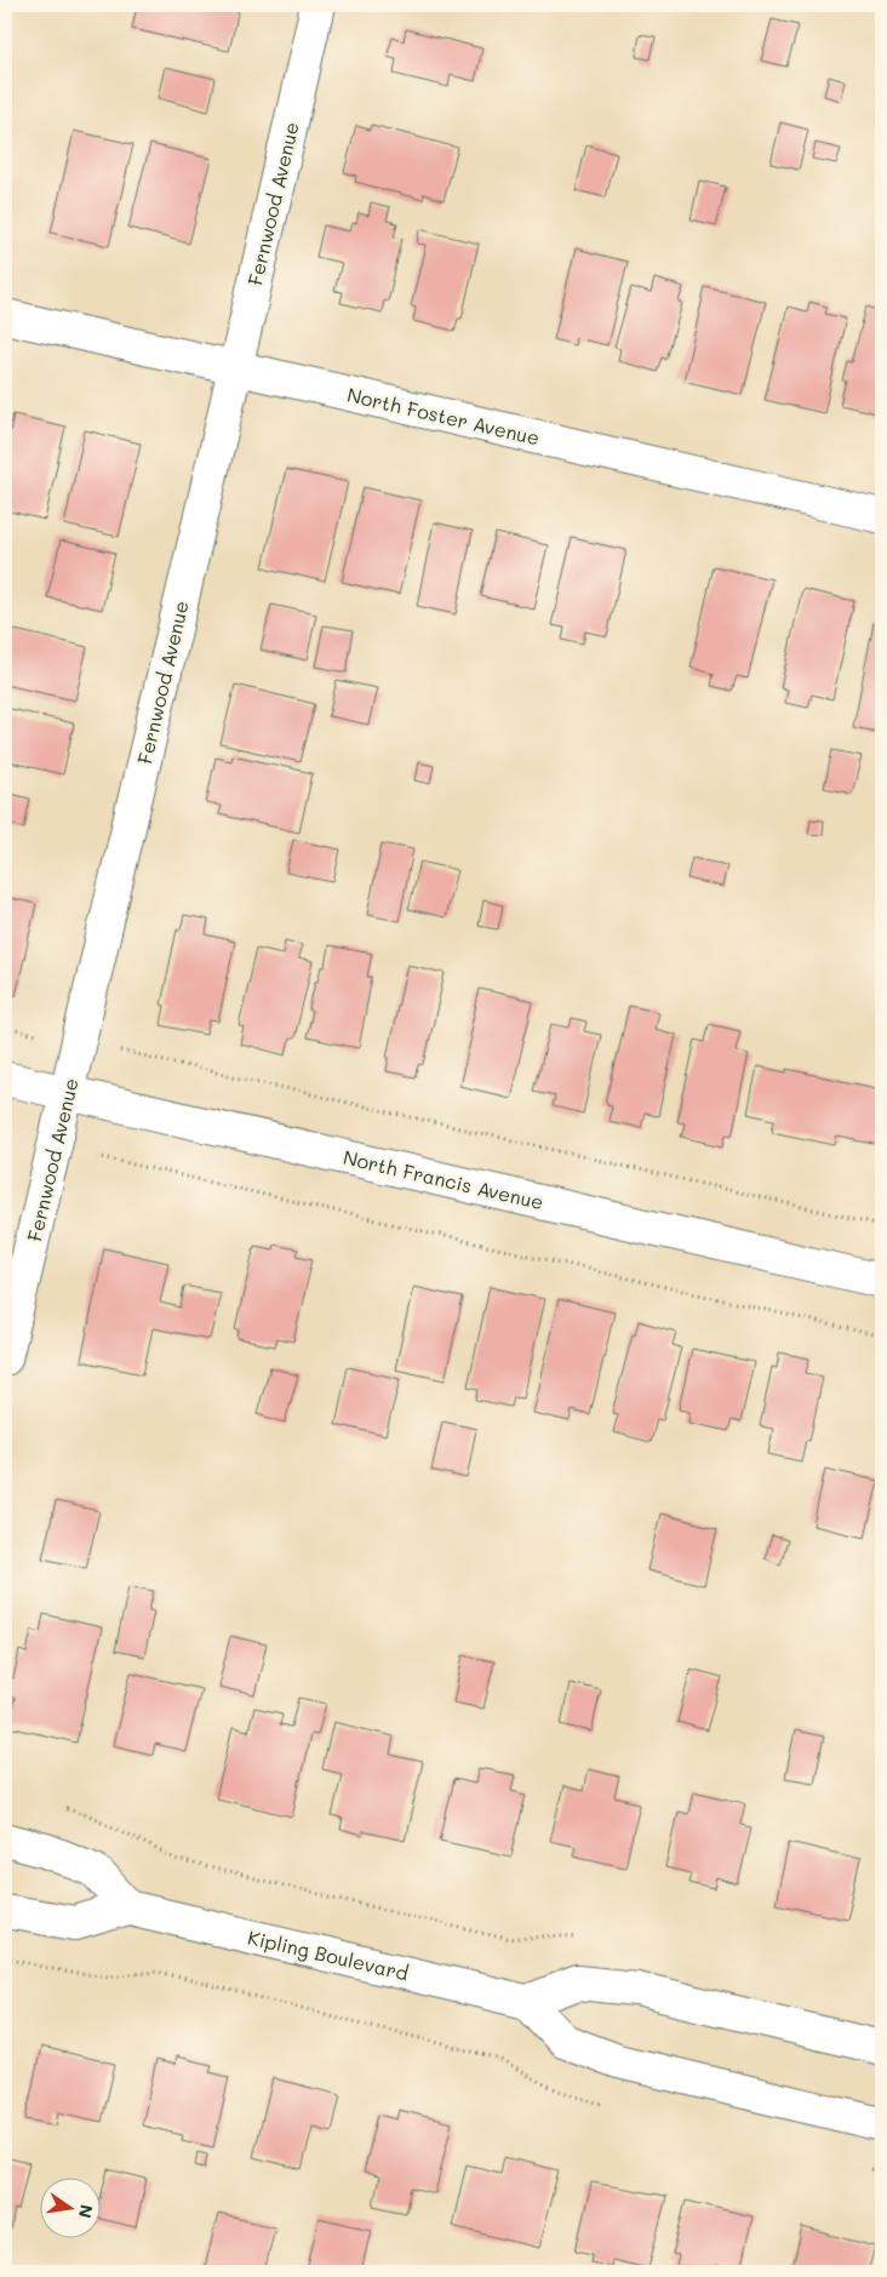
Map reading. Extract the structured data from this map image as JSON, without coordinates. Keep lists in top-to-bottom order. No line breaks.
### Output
{"streets":{"street":["Fernwood Avenue","North Foster Avenue","North Francis Avenue","Kipling Boulevard"]},"crossings":[["Fernwood Avenue","North Foster Avenue"],["Fernwood Avenue","North Francis Avenue"]],"north":"right"}
